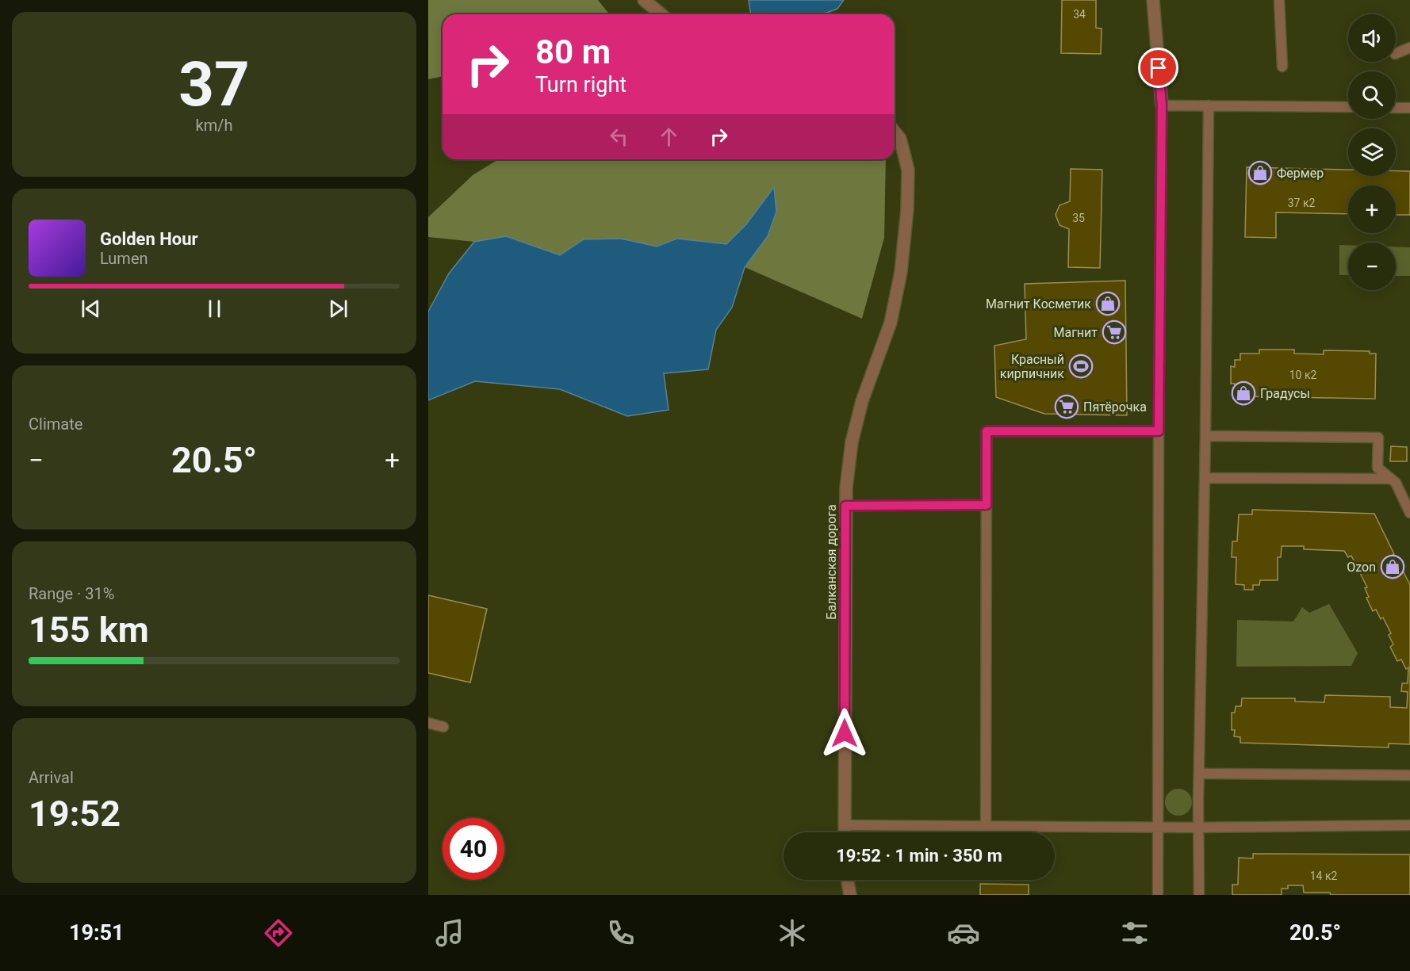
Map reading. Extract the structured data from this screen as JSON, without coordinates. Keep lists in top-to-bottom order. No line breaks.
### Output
{"streets":{"street":["Балканская дорога"]},"places":{"shop":["Фермер","Магнит Косметик","Градусы","Ozon"],"supermarket":["Магнит","Пятёрочка"],"sports":["Красный кирпичник"]},"house_numbers":["34","37 к2","35","10 к2","14 к2"],"page":{"tile":[["37","km/h"],"Climate",["Range · 31%","155 km"],["Arrival","19:52"]],"map_buttons":["+","−"],"turn":["80 m","Turn right"],"song":["Golden Hour","Lumen"],"heat":["−","20.5°","+"],"limit":"40","trip":"19:52 · 1 min · 350 m","tabs":["19:51","20.5°"]}}
